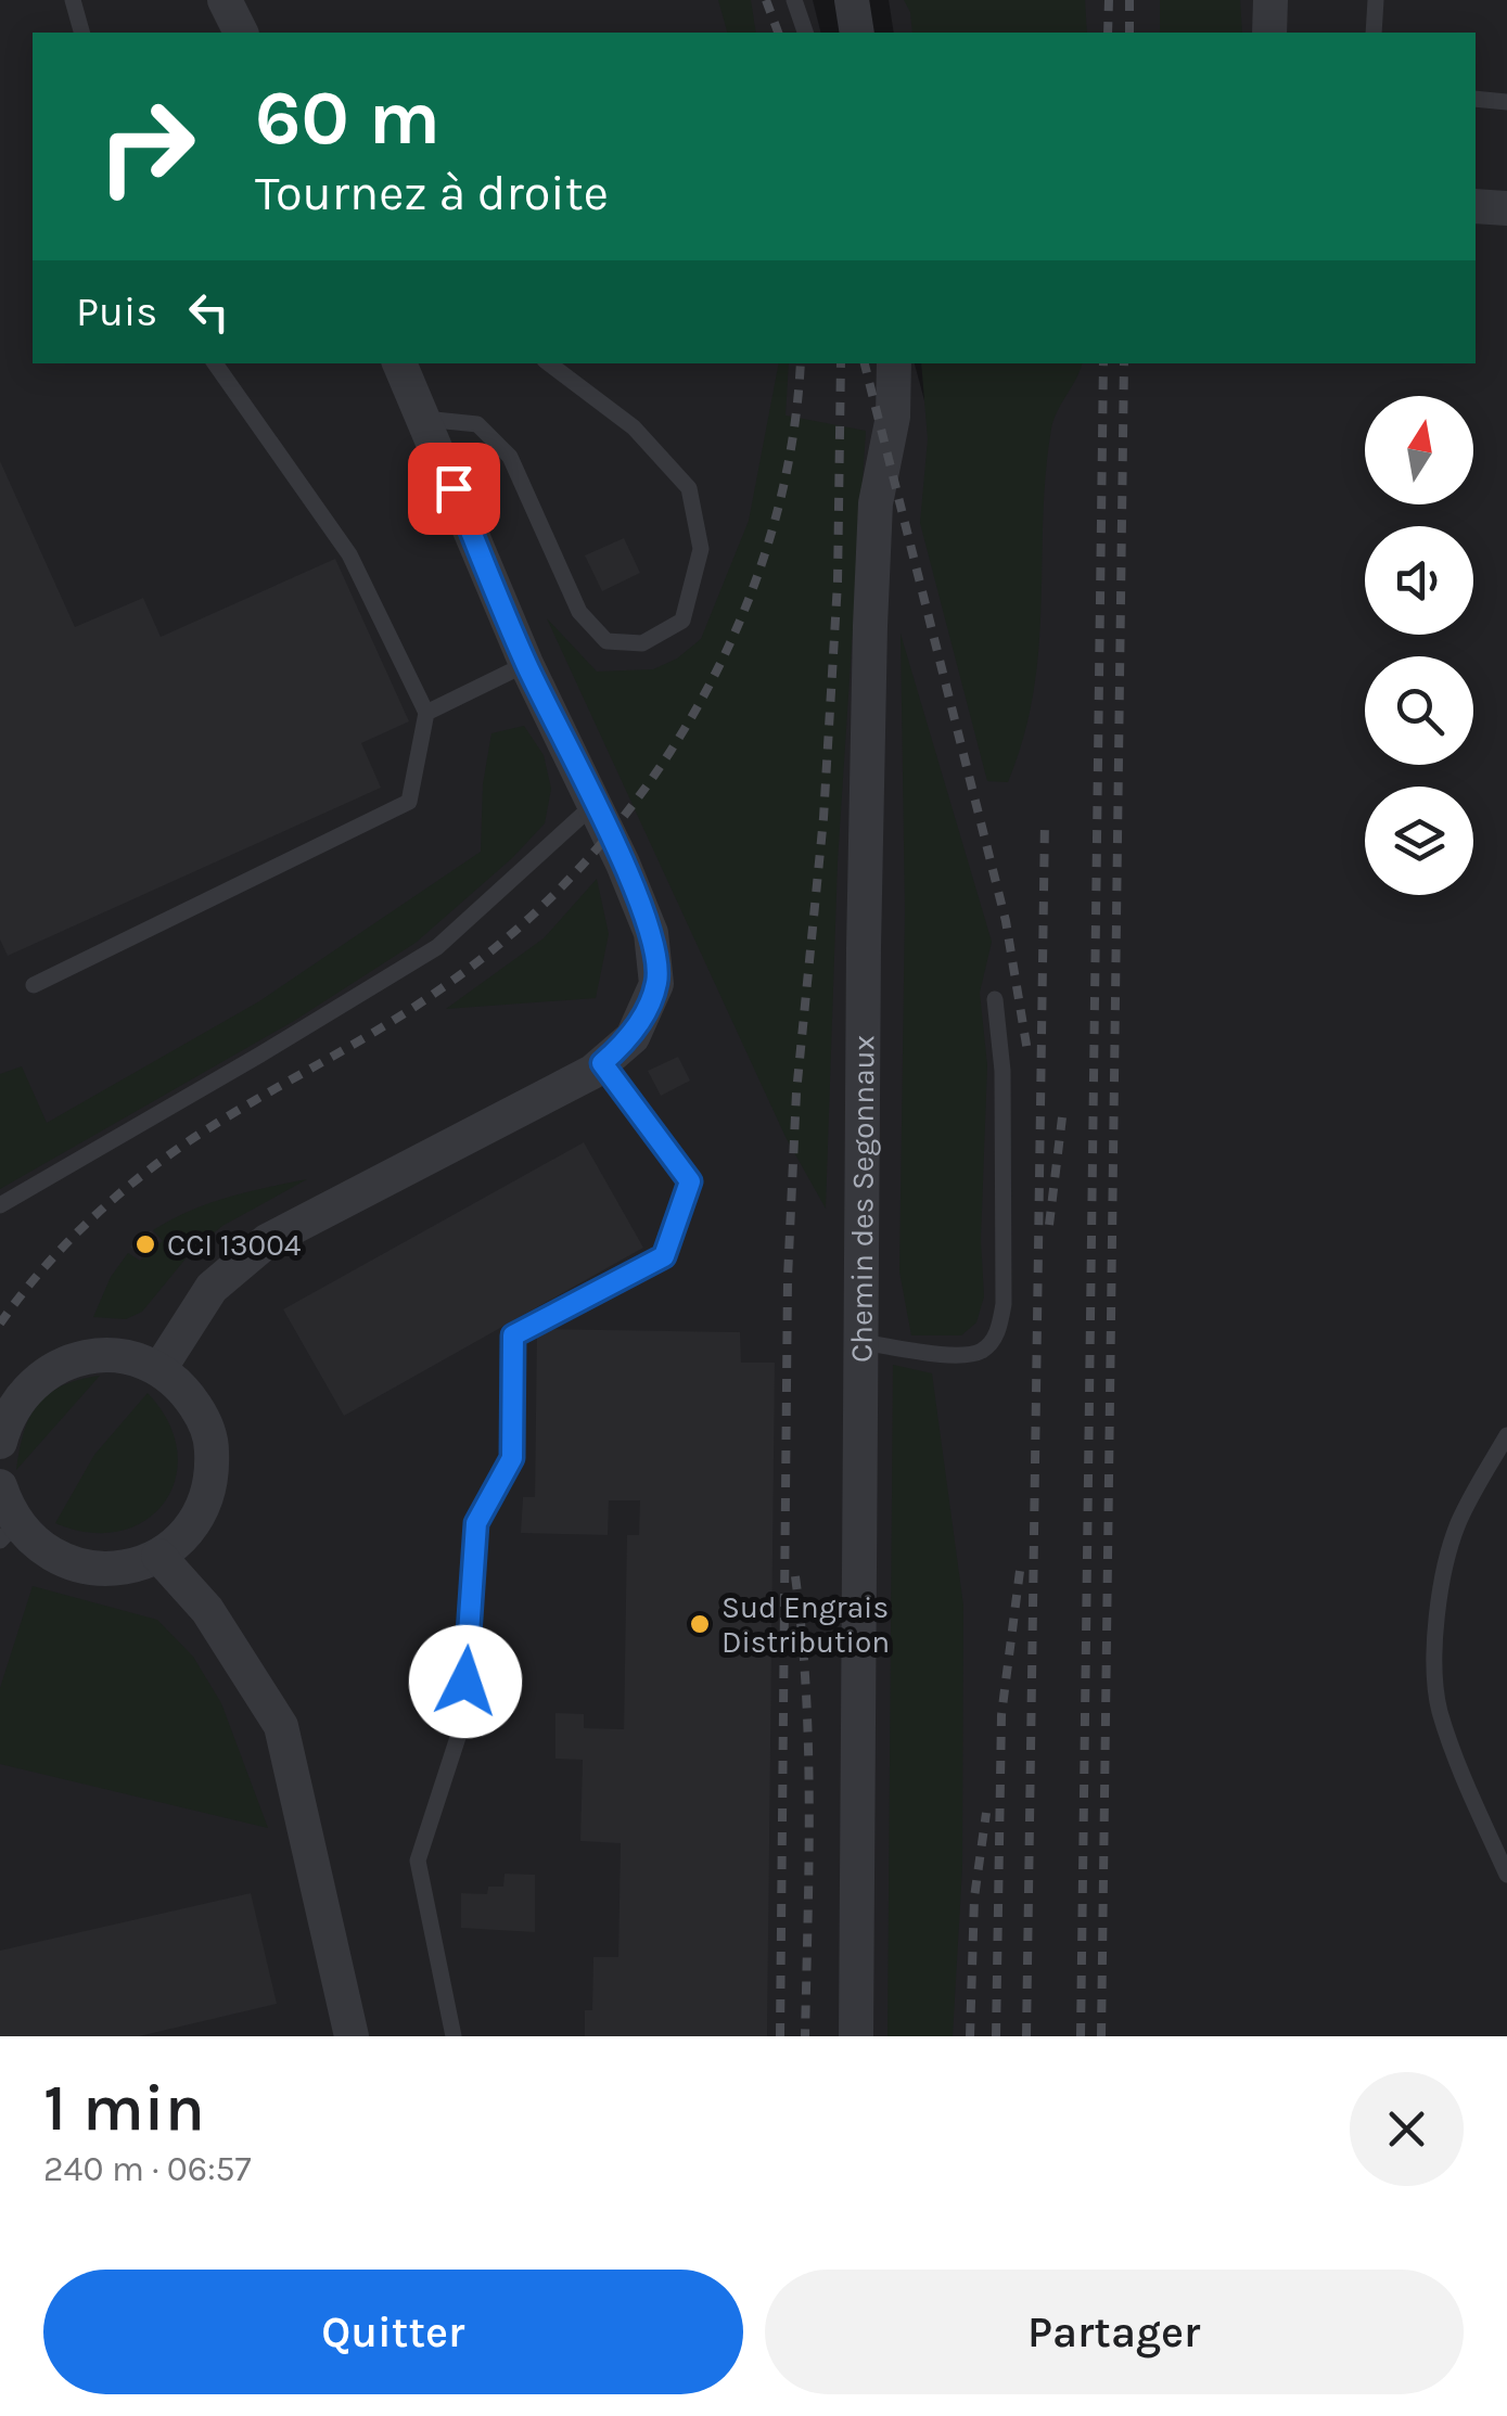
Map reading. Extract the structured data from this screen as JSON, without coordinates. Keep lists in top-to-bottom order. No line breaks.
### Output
{"streets":{"street":["Chemin des Segonnaux"]},"places":["CCI 13004","Sud Engrais Distribution"],"north":"top","page":{"turn":["60 m","Tournez à droite"],"then":"Puis","heading":["1 min","240 m · 06:57"],"buttons":["Quitter","Partager"]}}
